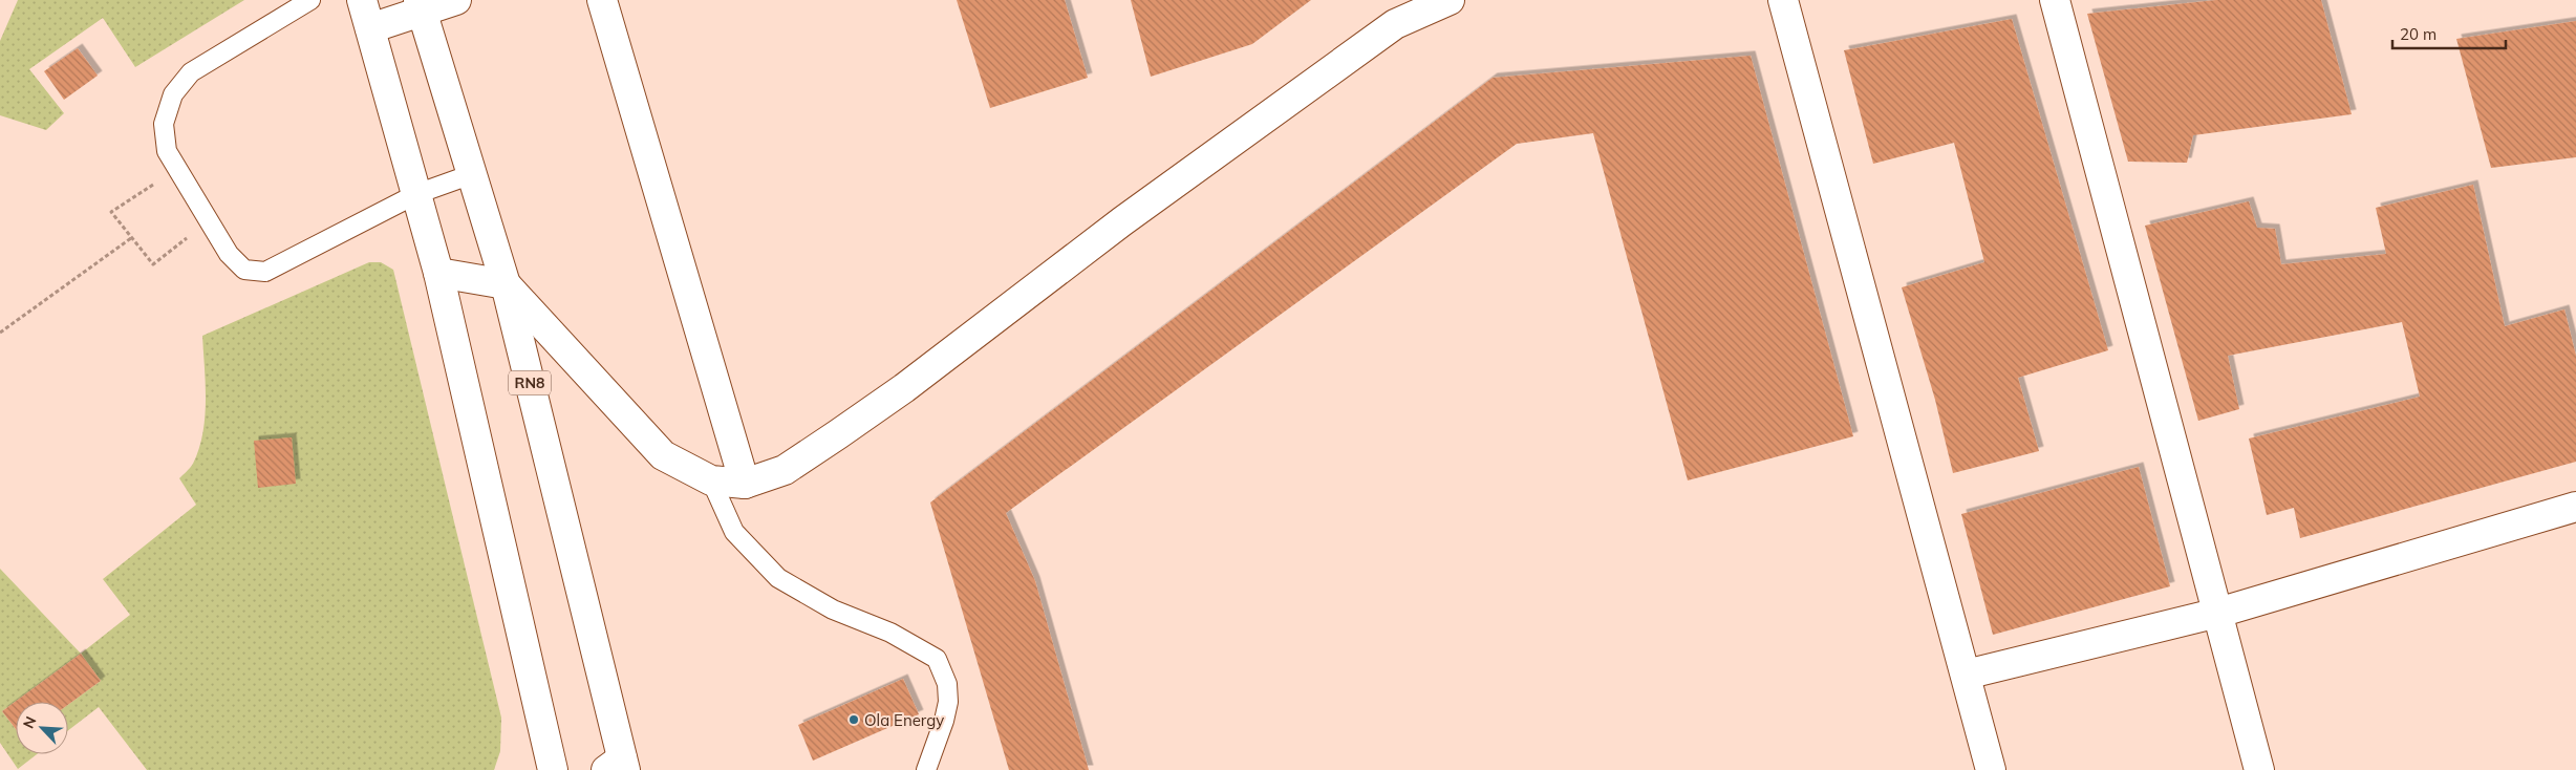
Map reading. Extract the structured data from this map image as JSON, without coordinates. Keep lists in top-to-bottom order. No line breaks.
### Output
{"streets":{"street":["RN8"]},"places":["Ola Energy"],"scale_bar":"20 m","north":"top left"}
